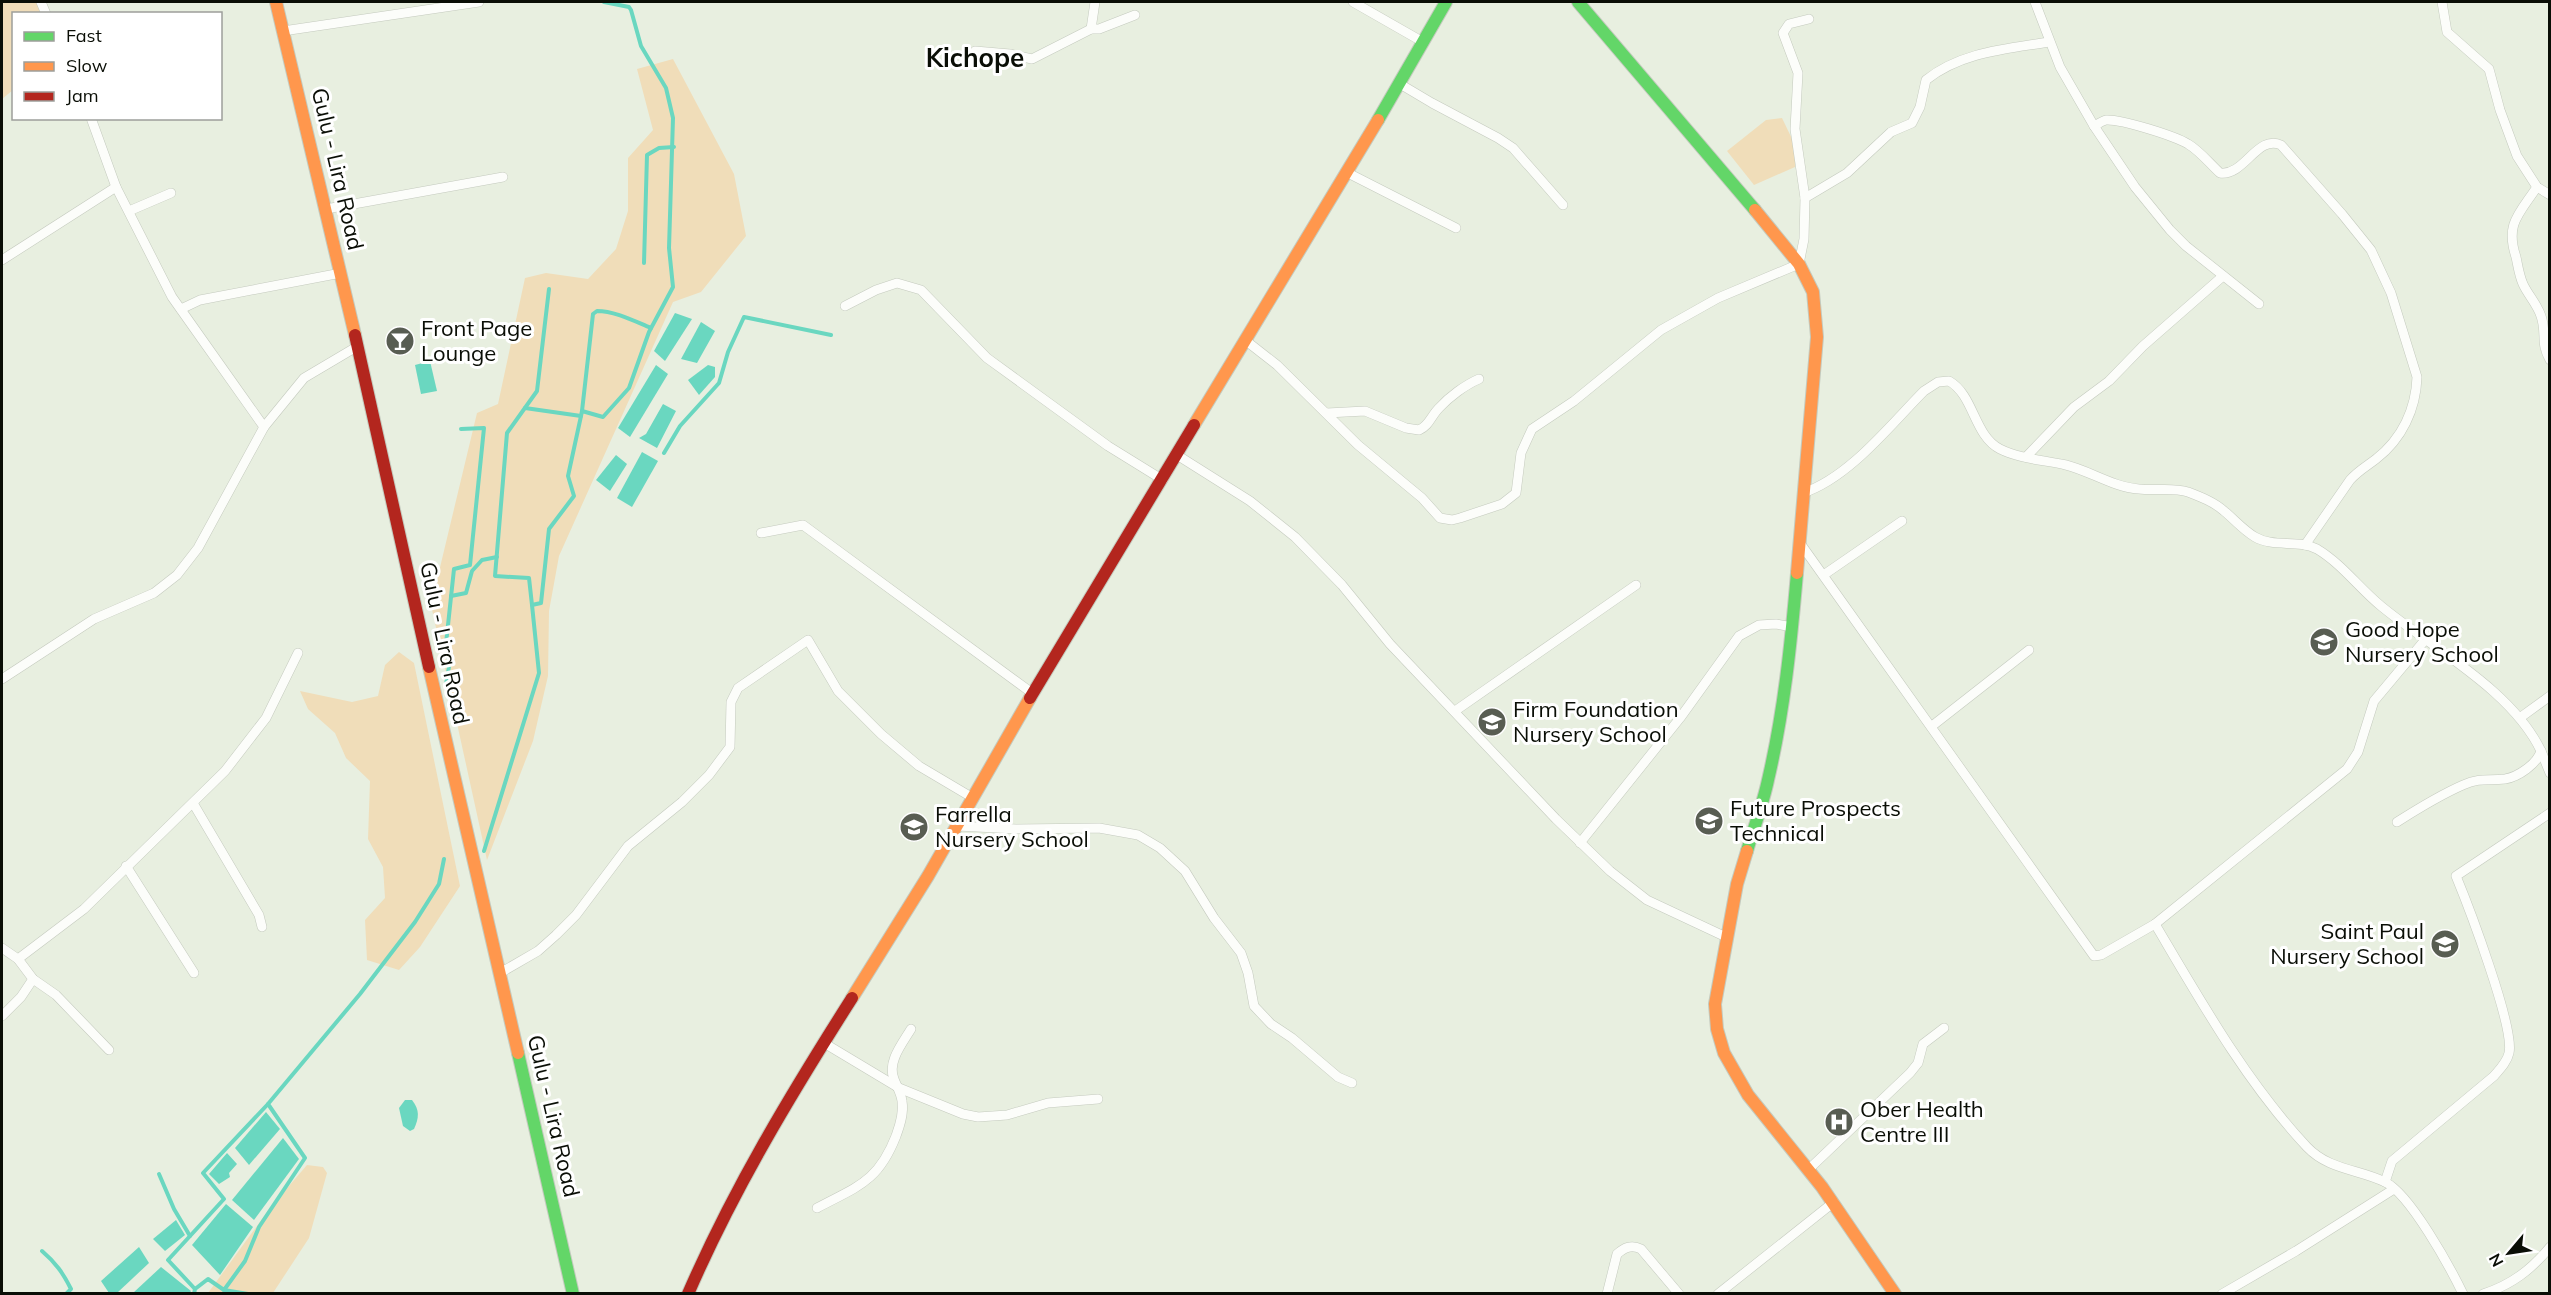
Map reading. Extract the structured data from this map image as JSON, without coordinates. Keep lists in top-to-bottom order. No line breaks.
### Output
{"streets":{"street":["Gulu - Lira Road"]},"districts":["Kichope"],"places":{"bar":["Front Page Lounge"],"school or university":["Good Hope Nursery School","Firm Foundation Nursery School","Future Prospects Technical","Farrella Nursery School","Saint Paul Nursery School"],"hospital":["Ober Health Centre III"]},"legend":["Fast","Slow","Jam"],"north":"bottom left"}
